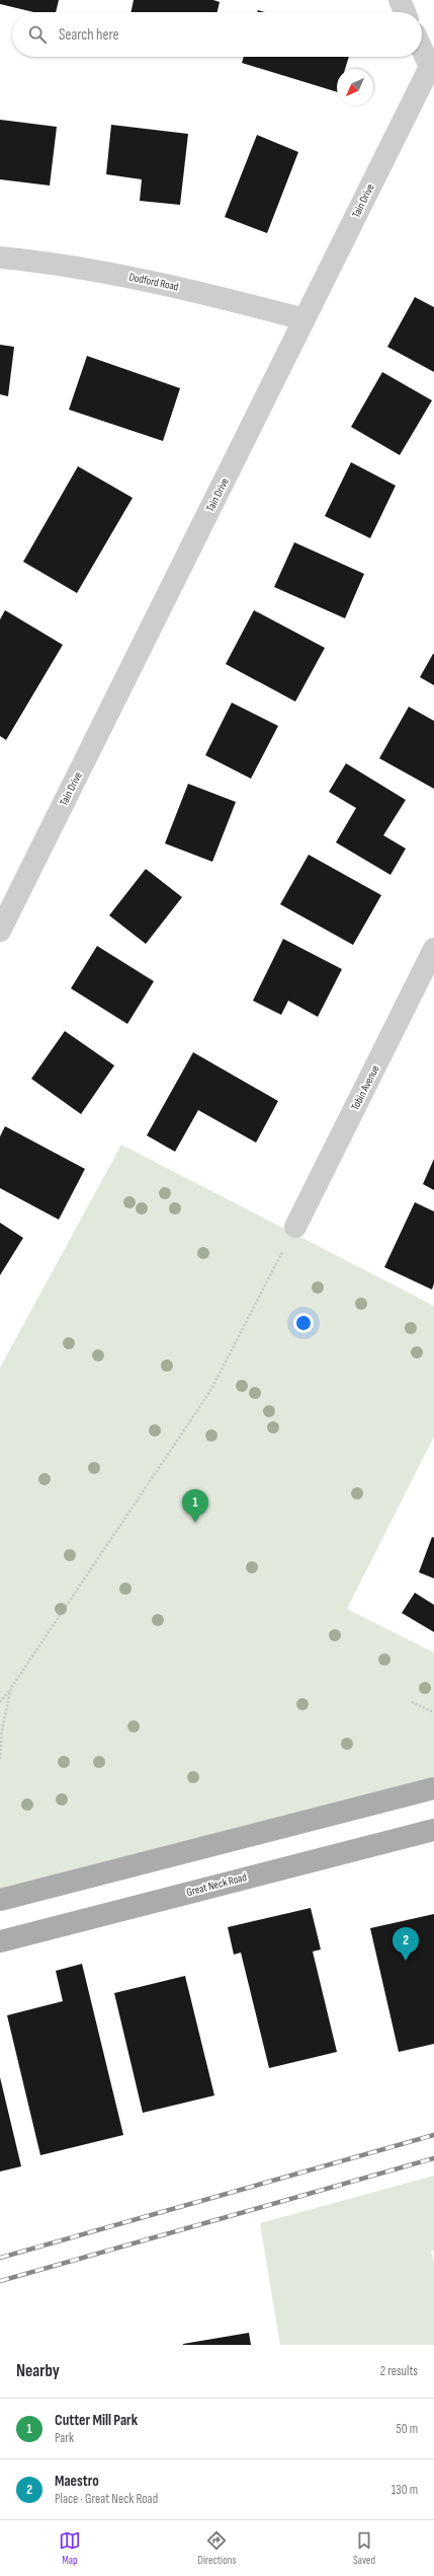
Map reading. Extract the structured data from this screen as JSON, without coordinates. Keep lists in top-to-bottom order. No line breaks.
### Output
{"streets":{"main road":["Great Neck Road"],"street":["Tain Drive","Dodford Road","Tobin Avenue"]},"crossings":[["Tain Drive","Dodford Road"]],"north":"bottom left","page":{"search":"Search here","pins":["1","2"],"heading":["Nearby","2 results"],"list":[{"mark":"1","name":"Cutter Mill Park","note":"Park","value":"50 m"},{"mark":"2","name":"Maestro","note":"Place · Great Neck Road","value":"130 m"}],"nav":["Map","Directions","Saved"]}}
